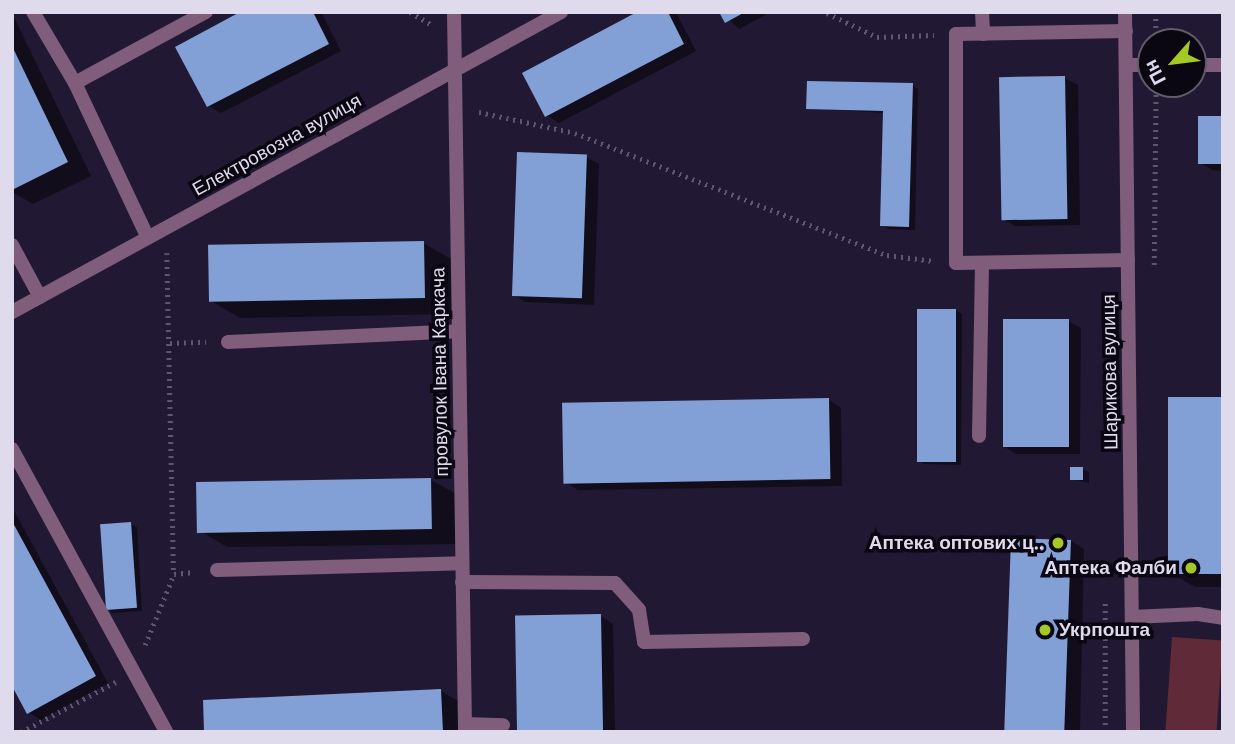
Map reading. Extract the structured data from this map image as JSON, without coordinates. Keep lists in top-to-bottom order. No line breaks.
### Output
{"streets":{"street":["Електровозна вулиця","провулок Івана Каркача","Шарикова вулиця"]},"crossings":[["Електровозна вулиця","провулок Івана Каркача"]],"places":["Аптека оптових ц‥","Аптека Фалби","Укрпошта"],"north":"bottom left"}
